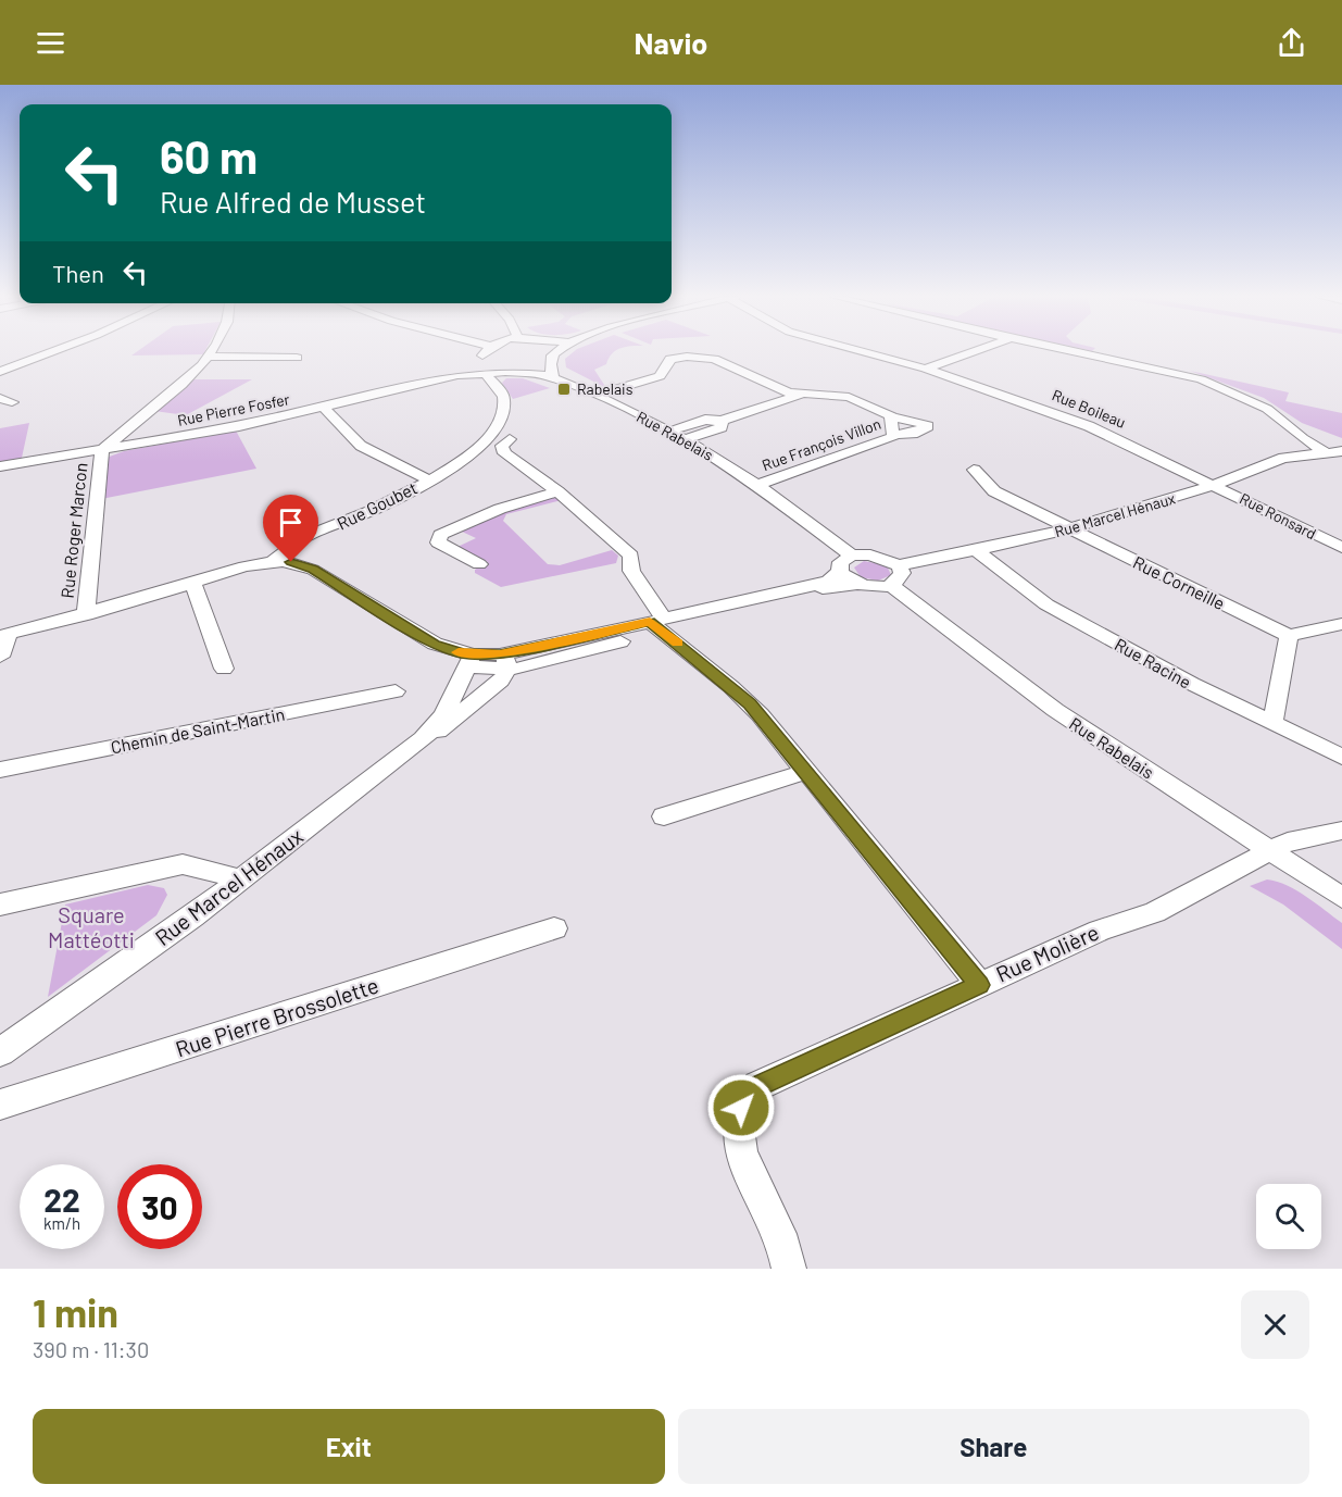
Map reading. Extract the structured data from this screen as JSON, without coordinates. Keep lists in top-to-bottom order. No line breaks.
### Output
{"streets":{"street":["Rue Boileau","Rue Pierre Fosfer","Rue Rabelais","Rue François Villon","Rue Goubet","Rue Marcel Hénaux","Rue Ronsard","Rue Roger Marcon","Rue Corneille","Rue Racine","Chemin de Saint-Martin","Rue Molière","Rue Pierre Brossolette"]},"crossings":[["Rue Boileau","Rue Marcel Hénaux"],["Rue Boileau","Rue Ronsard"],["Rue Pierre Fosfer","Rue Rabelais"],["Rue Pierre Fosfer","Rue Goubet"],["Rue Pierre Fosfer","Rue Roger Marcon"],["Rue Rabelais","Rue François Villon"],["Rue Rabelais","Rue Marcel Hénaux"],["Rue Rabelais","Rue Molière"],["Rue Goubet","Rue Roger Marcon"],["Rue Marcel Hénaux","Rue Ronsard"],["Rue Marcel Hénaux","Rue Corneille"],["Rue Marcel Hénaux","Rue Racine"]],"parks":["Square Mattéotti"],"places":{"transit":["Rabelais"]},"page":{"header":"Navio","turn":["60 m","Rue Alfred de Musset"],"then":"Then","speed":"22 km/h","limit":"30","heading":["1 min","390 m · 11:30"],"buttons":["Exit","Share"]}}
